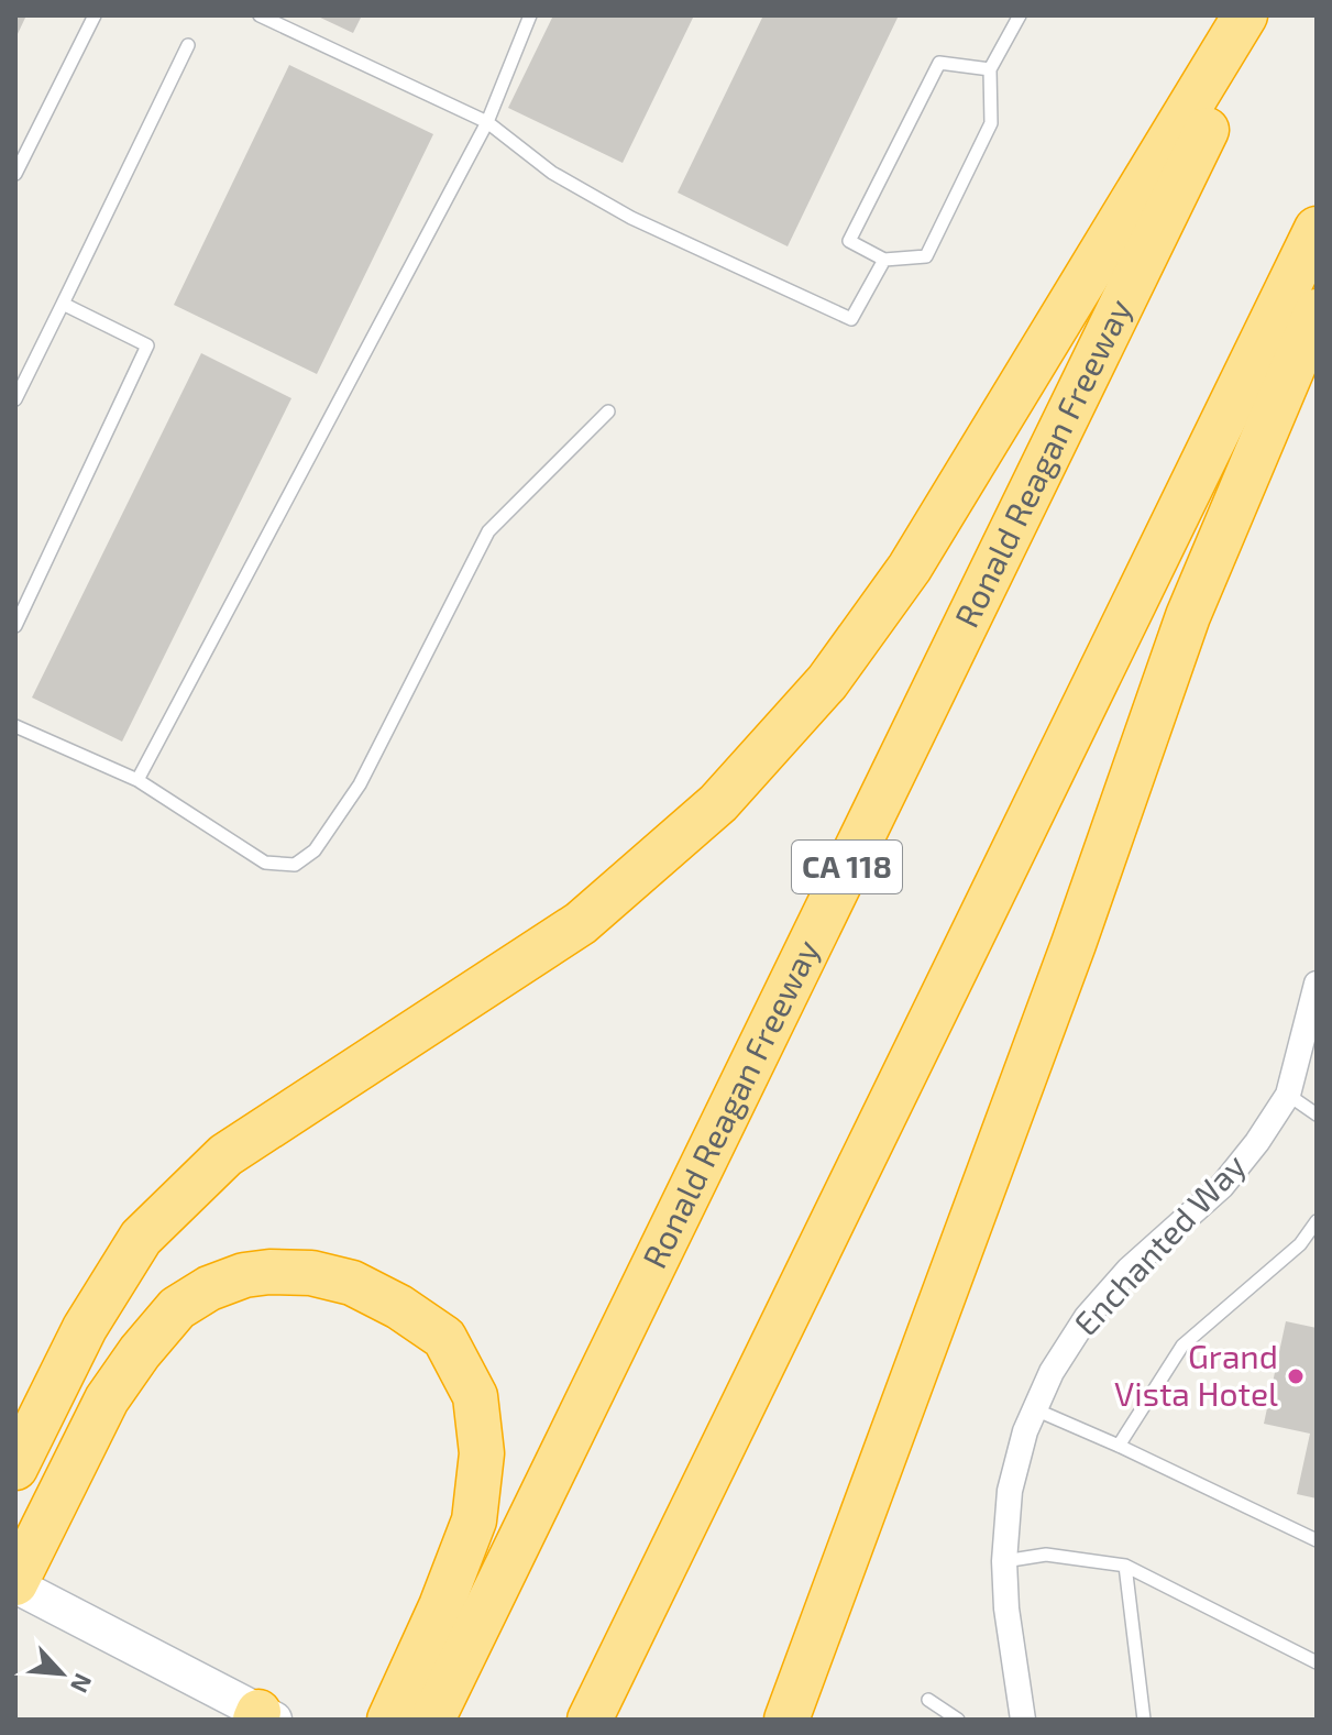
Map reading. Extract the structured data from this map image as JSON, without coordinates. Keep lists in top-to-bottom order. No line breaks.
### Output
{"streets":{"highway":["Ronald Reagan Freeway","CA 118"],"street":["Enchanted Way"]},"places":["Grand Vista Hotel"],"north":"bottom right"}
